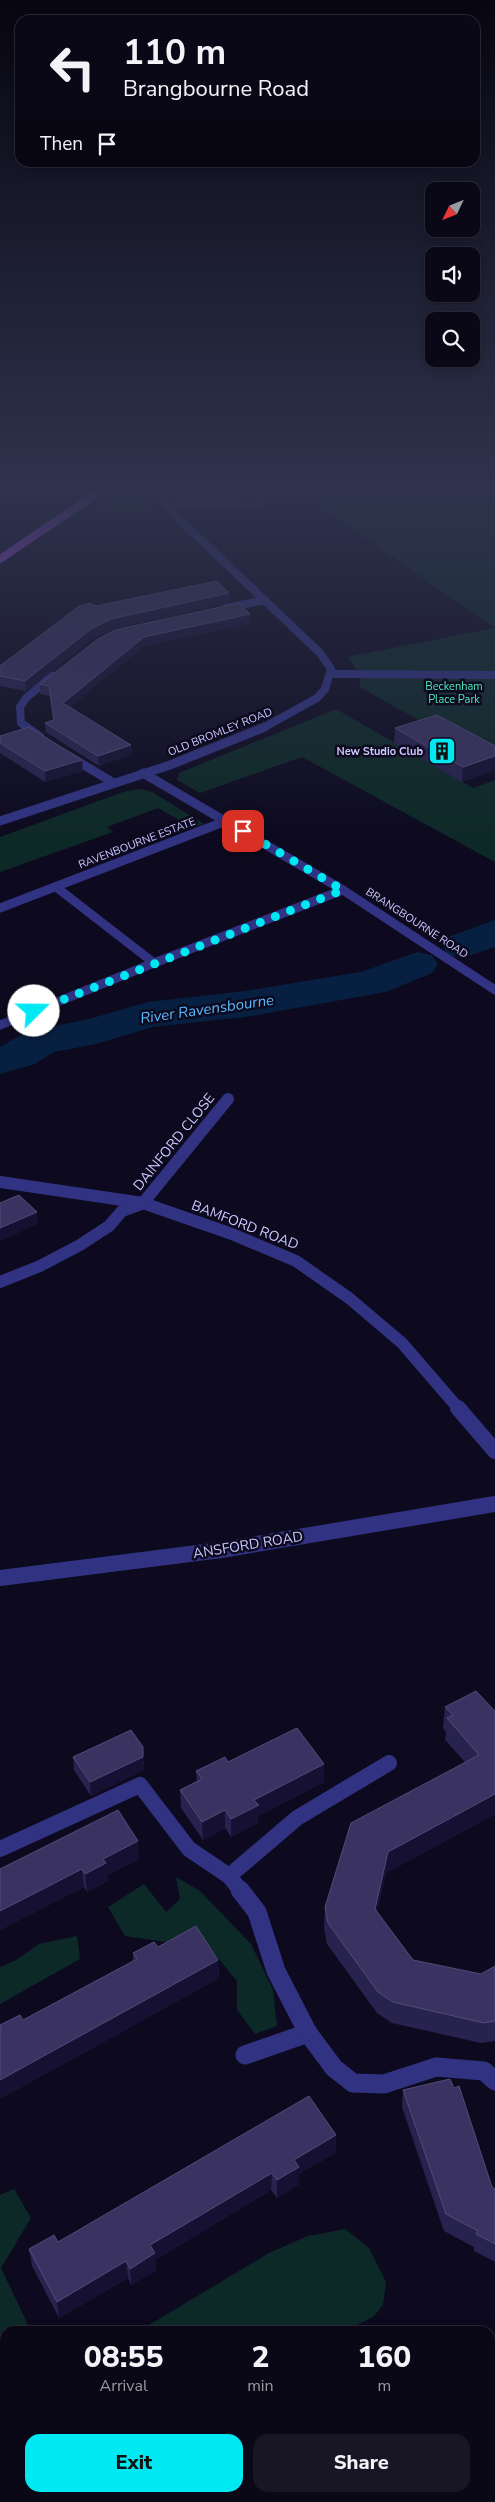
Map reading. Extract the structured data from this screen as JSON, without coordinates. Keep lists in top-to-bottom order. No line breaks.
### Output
{"streets":{"street":["OLD BROMLEY ROAD","RAVENBOURNE ESTATE","BRANGBOURNE ROAD","DAINFORD CLOSE","BAMFORD ROAD","ANSFORD ROAD"]},"crossings":[["OLD BROMLEY ROAD","BRANGBOURNE ROAD"],["RAVENBOURNE ESTATE","BRANGBOURNE ROAD"],["DAINFORD CLOSE","BAMFORD ROAD"]],"water":["River Ravensbourne"],"parks":["Beckenham Place Park"],"places":{"building":["New Studio Club"]},"north":"bottom left","page":{"turn":["110 m","Brangbourne Road"],"then":"Then","eta":["08:55","Arrival","2","min","160","m"],"buttons":["Exit","Share"]}}
